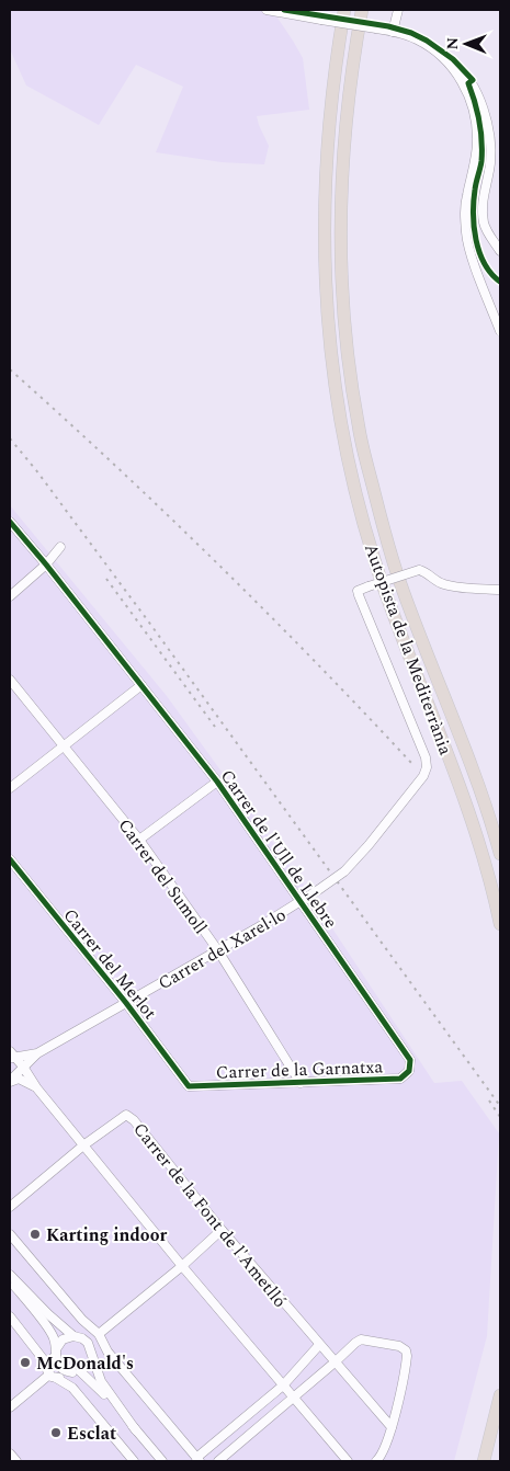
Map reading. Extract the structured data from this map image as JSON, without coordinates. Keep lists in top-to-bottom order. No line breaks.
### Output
{"streets":{"highway":["Autopista de la Mediterrània"],"street":["Carrer de l'Ull de Llebre","Carrer del Sumoll","Carrer del Xarel·lo","Carrer del Merlot","Carrer de la Garnatxa","Carrer de la Font de l'Ametlló"]},"crossings":[["Carrer de l'Ull de Llebre","Carrer del Xarel·lo"],["Carrer de l'Ull de Llebre","Carrer de la Garnatxa"],["Carrer del Sumoll","Carrer del Xarel·lo"],["Carrer del Sumoll","Carrer de la Garnatxa"],["Carrer del Xarel·lo","Carrer del Merlot"],["Carrer del Merlot","Carrer de la Garnatxa"]],"places":["Karting indoor","McDonald's","Esclat"],"north":"left"}
